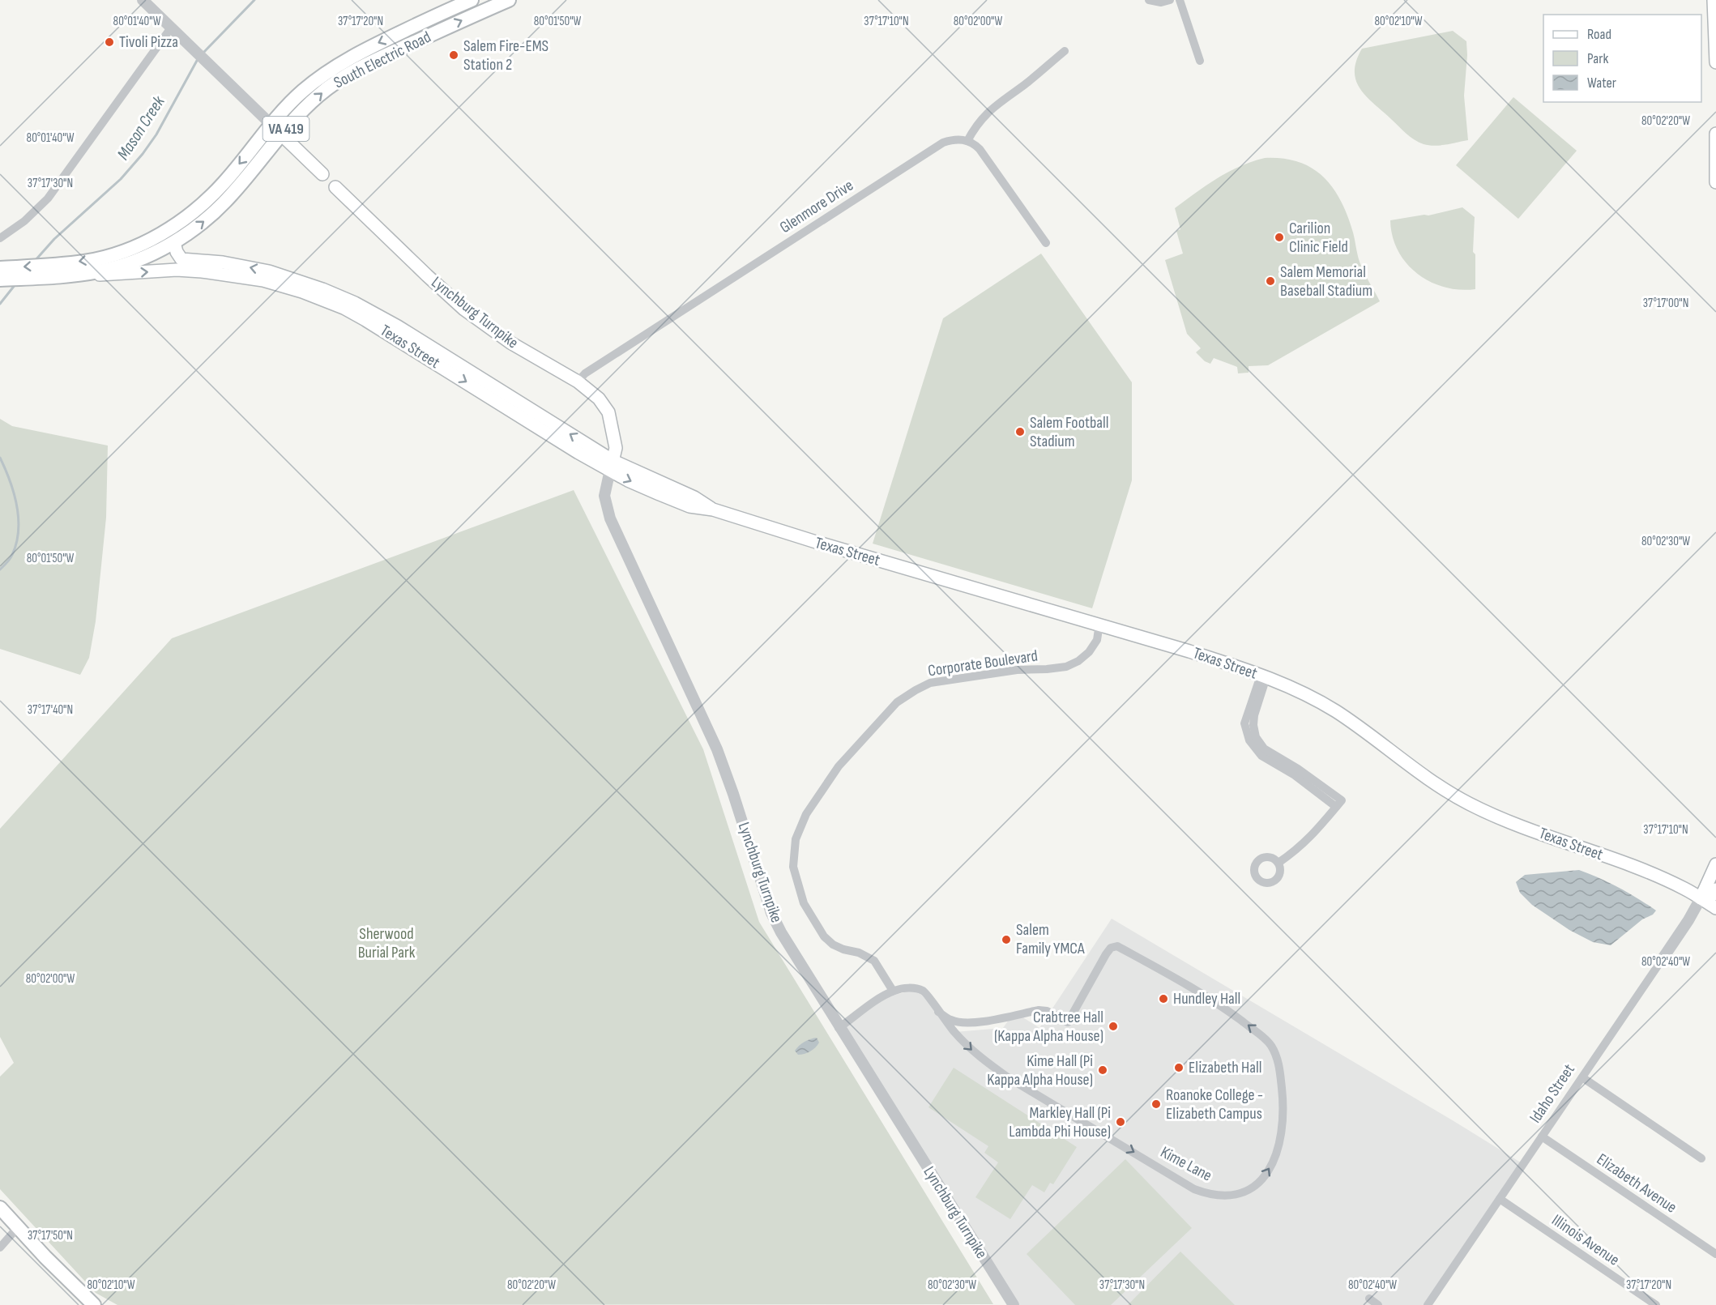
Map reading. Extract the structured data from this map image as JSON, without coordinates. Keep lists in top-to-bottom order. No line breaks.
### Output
{"streets":{"main road":["South Electric Road","VA 419","Lynchburg Turnpike","Texas Street"],"street":["Glenmore Drive","Corporate Boulevard","Idaho Street","Kime Lane","Elizabeth Avenue","Illinois Avenue"]},"crossings":[["South Electric Road","Texas Street"],["Glenmore Drive","Lynchburg Turnpike"],["Lynchburg Turnpike","Texas Street"],["Texas Street","Corporate Boulevard"],["Texas Street","Idaho Street"],["Corporate Boulevard","Kime Lane"],["Idaho Street","Elizabeth Avenue"],["Idaho Street","Illinois Avenue"]],"water":["Mason Creek"],"parks":["Sherwood Burial Park"],"places":["Tivoli Pizza","Salem Fire-EMS Station 2","Carilion Clinic Field","Salem Memorial Baseball Stadium","Salem Football Stadium","Salem Family YMCA","Hundley Hall","Crabtree Hall (Kappa Alpha House)","Elizabeth Hall","Kime Hall (Pi Kappa Alpha House)","Roanoke College - Elizabeth Campus","Markley Hall (Pi Lambda Phi House)"],"legend":["Road","Park","Water"],"coordinates":["80°01'40\"W","37°17'20\"N","80°01'50\"W","37°17'10\"N","80°02'00\"W","80°02'10\"W","80°02'20\"W","37°17'30\"N","37°17'00\"N","80°02'30\"W","37°17'40\"N","80°02'40\"W","37°17'50\"N"]}
